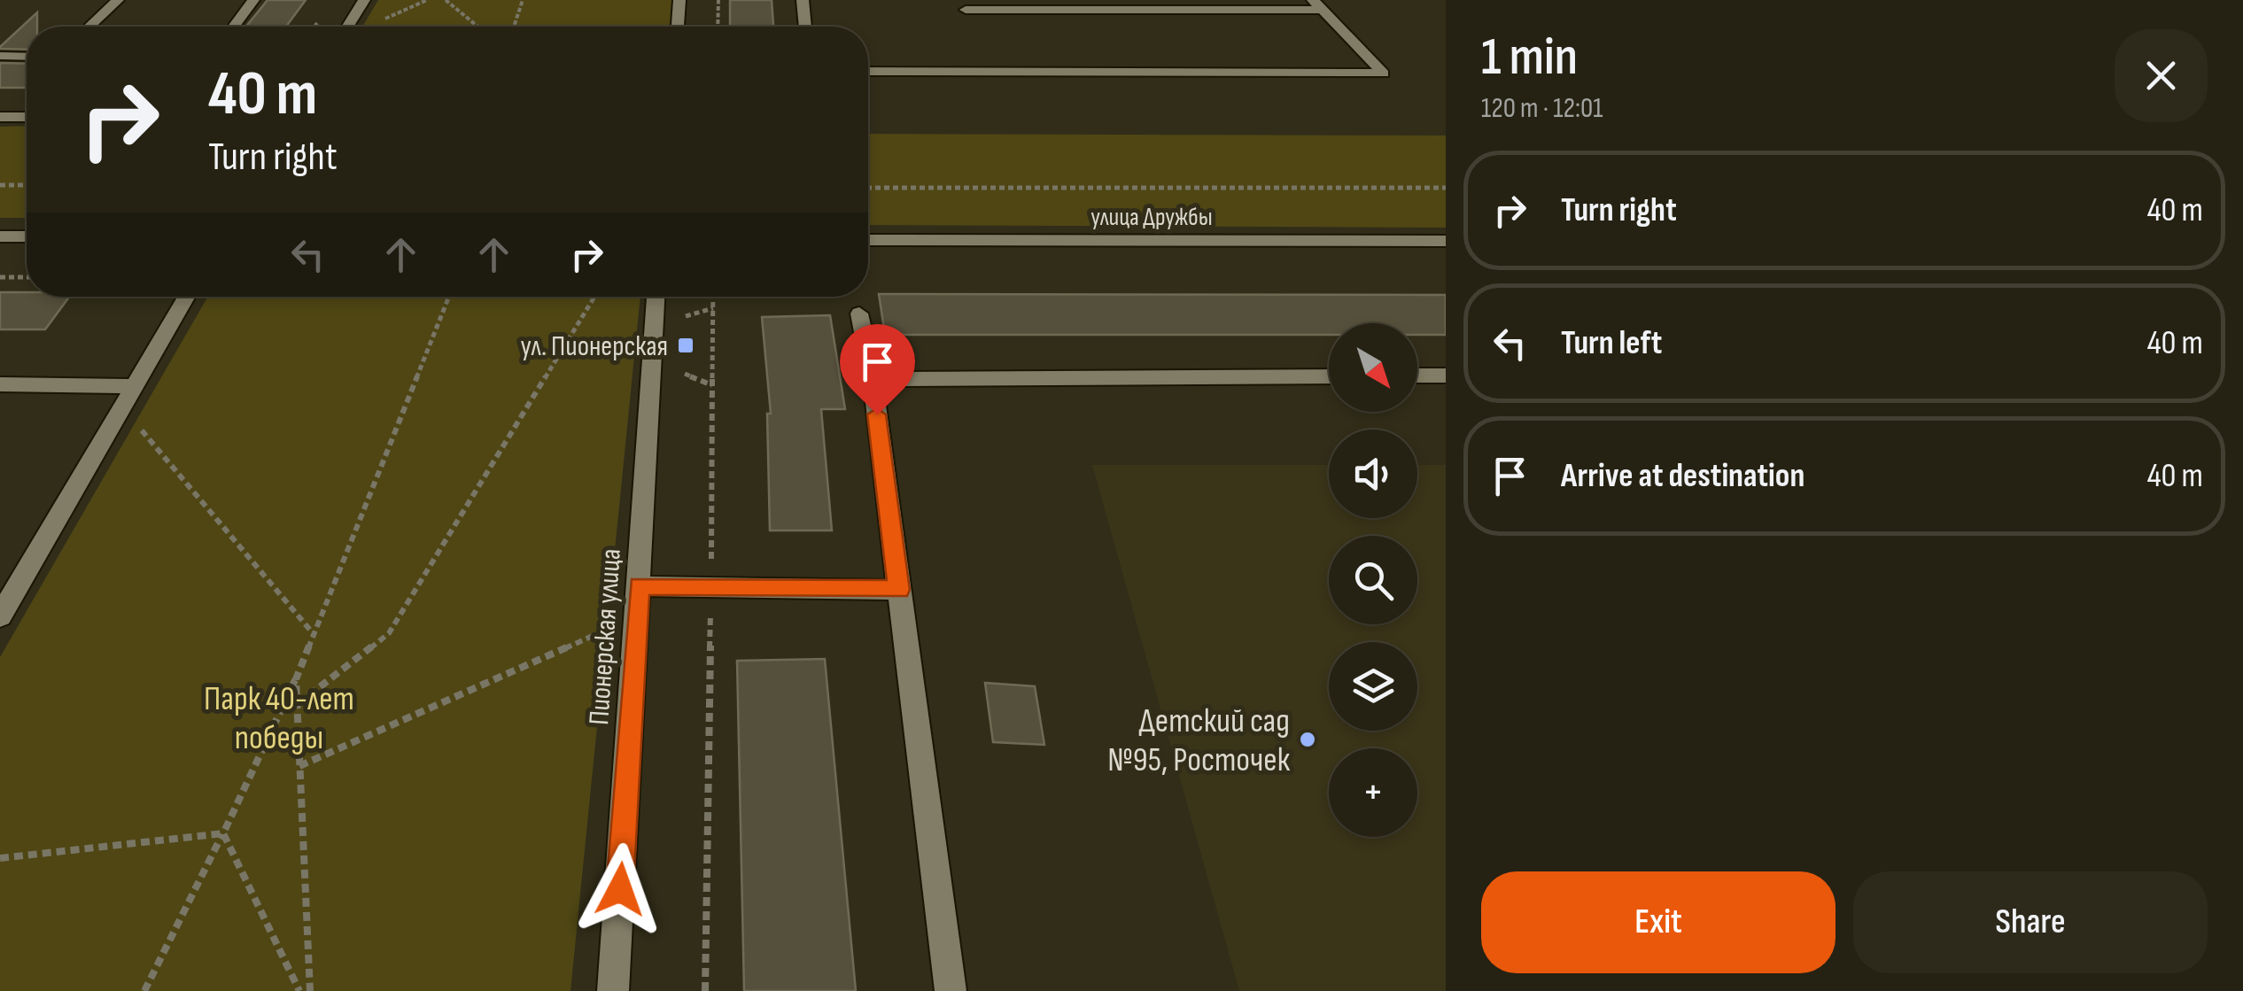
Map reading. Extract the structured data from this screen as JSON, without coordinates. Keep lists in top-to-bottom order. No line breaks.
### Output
{"streets":{"street":["улица Дружбы","Пионерская улица"]},"parks":["Парк 40-лет победы"],"places":{"transit":["ул. Пионерская"],"other":["Детский сад №95, Росточек"]},"north":"bottom right","page":{"heading":["1 min","120 m · 12:01"],"turn":["40 m","Turn right"],"list":[{"name":"Turn right","value":"40 m"},{"name":"Turn left","value":"40 m"},{"name":"Arrive at destination","value":"40 m"}],"map_buttons":"+","buttons":["Exit","Share"]}}
